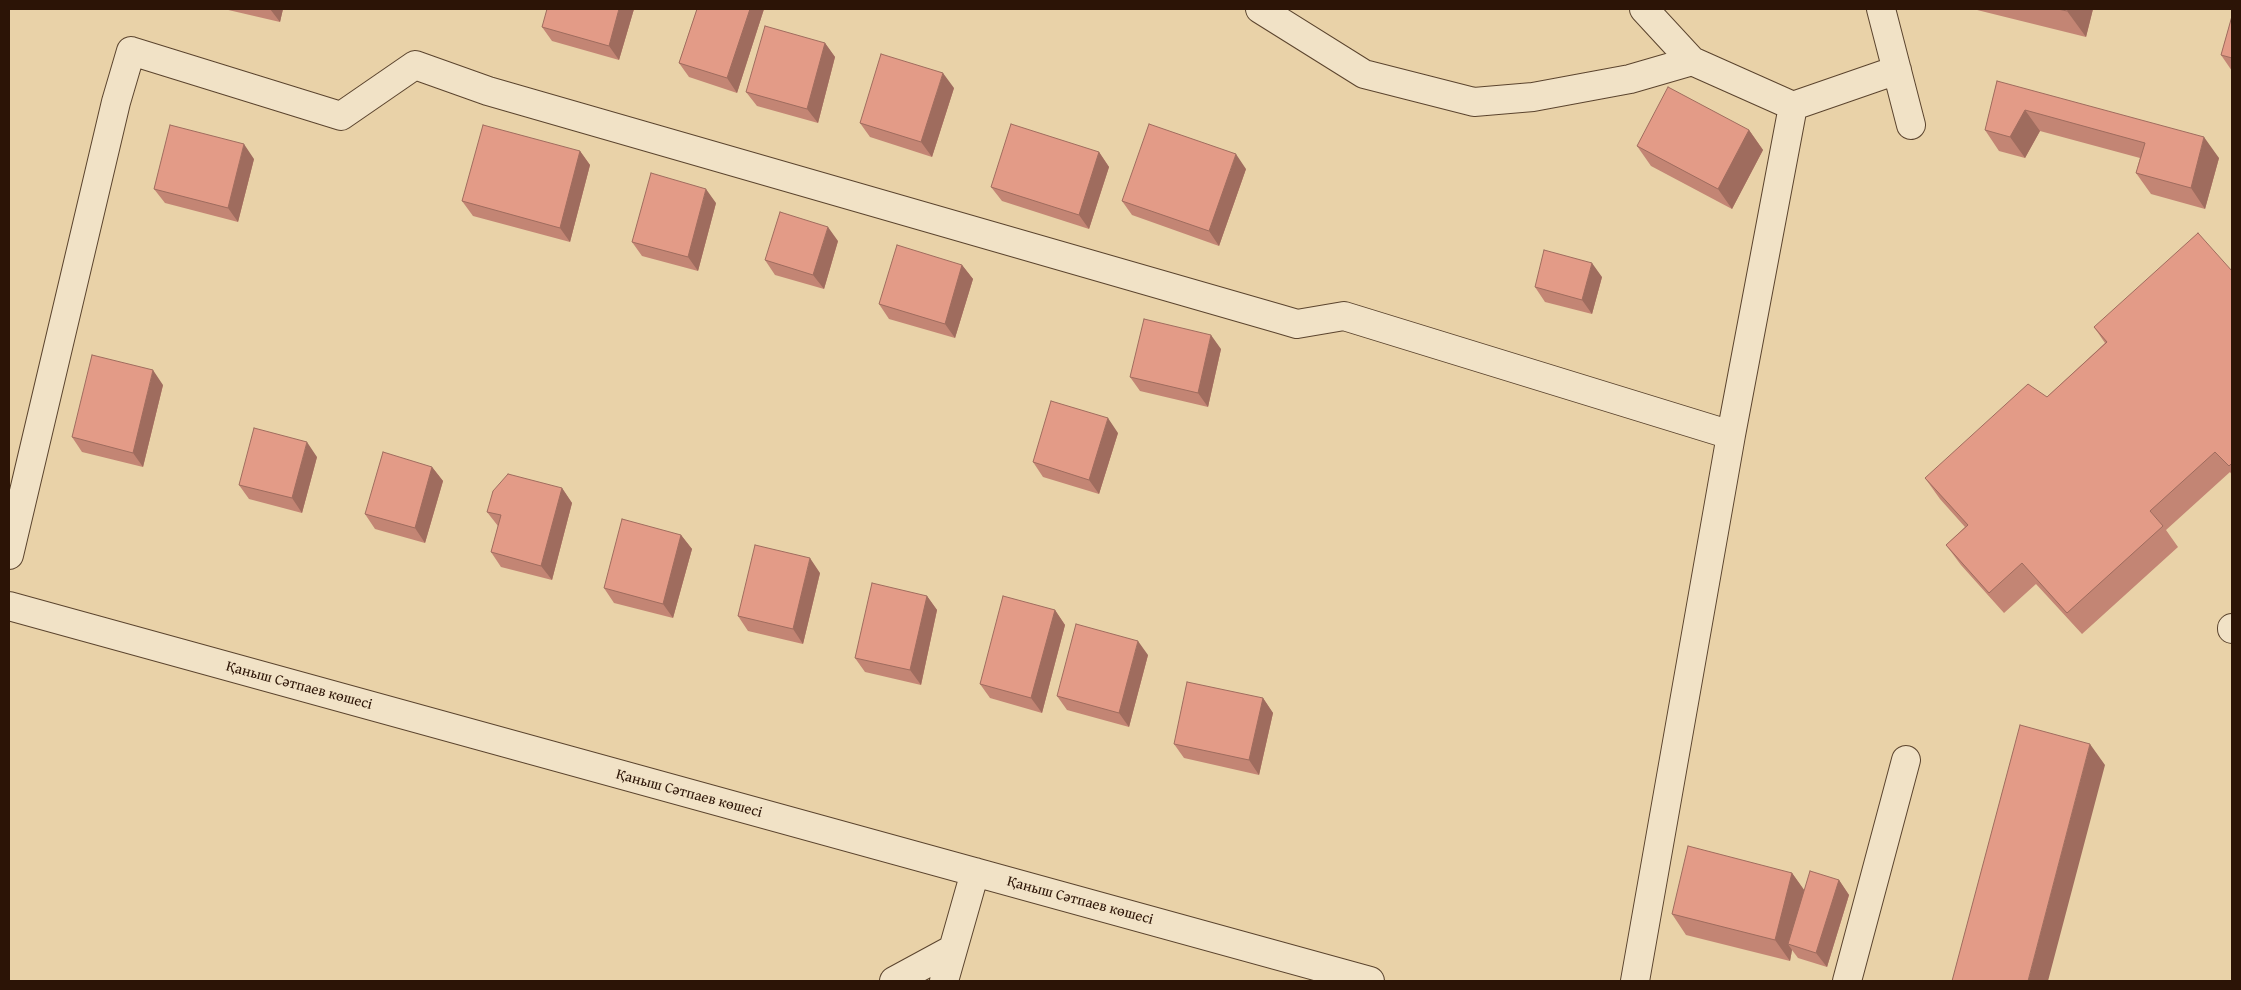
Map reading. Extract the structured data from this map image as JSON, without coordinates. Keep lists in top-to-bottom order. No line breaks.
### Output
{"streets":{"street":["Қаныш Сәтпаев көшесі"]}}
